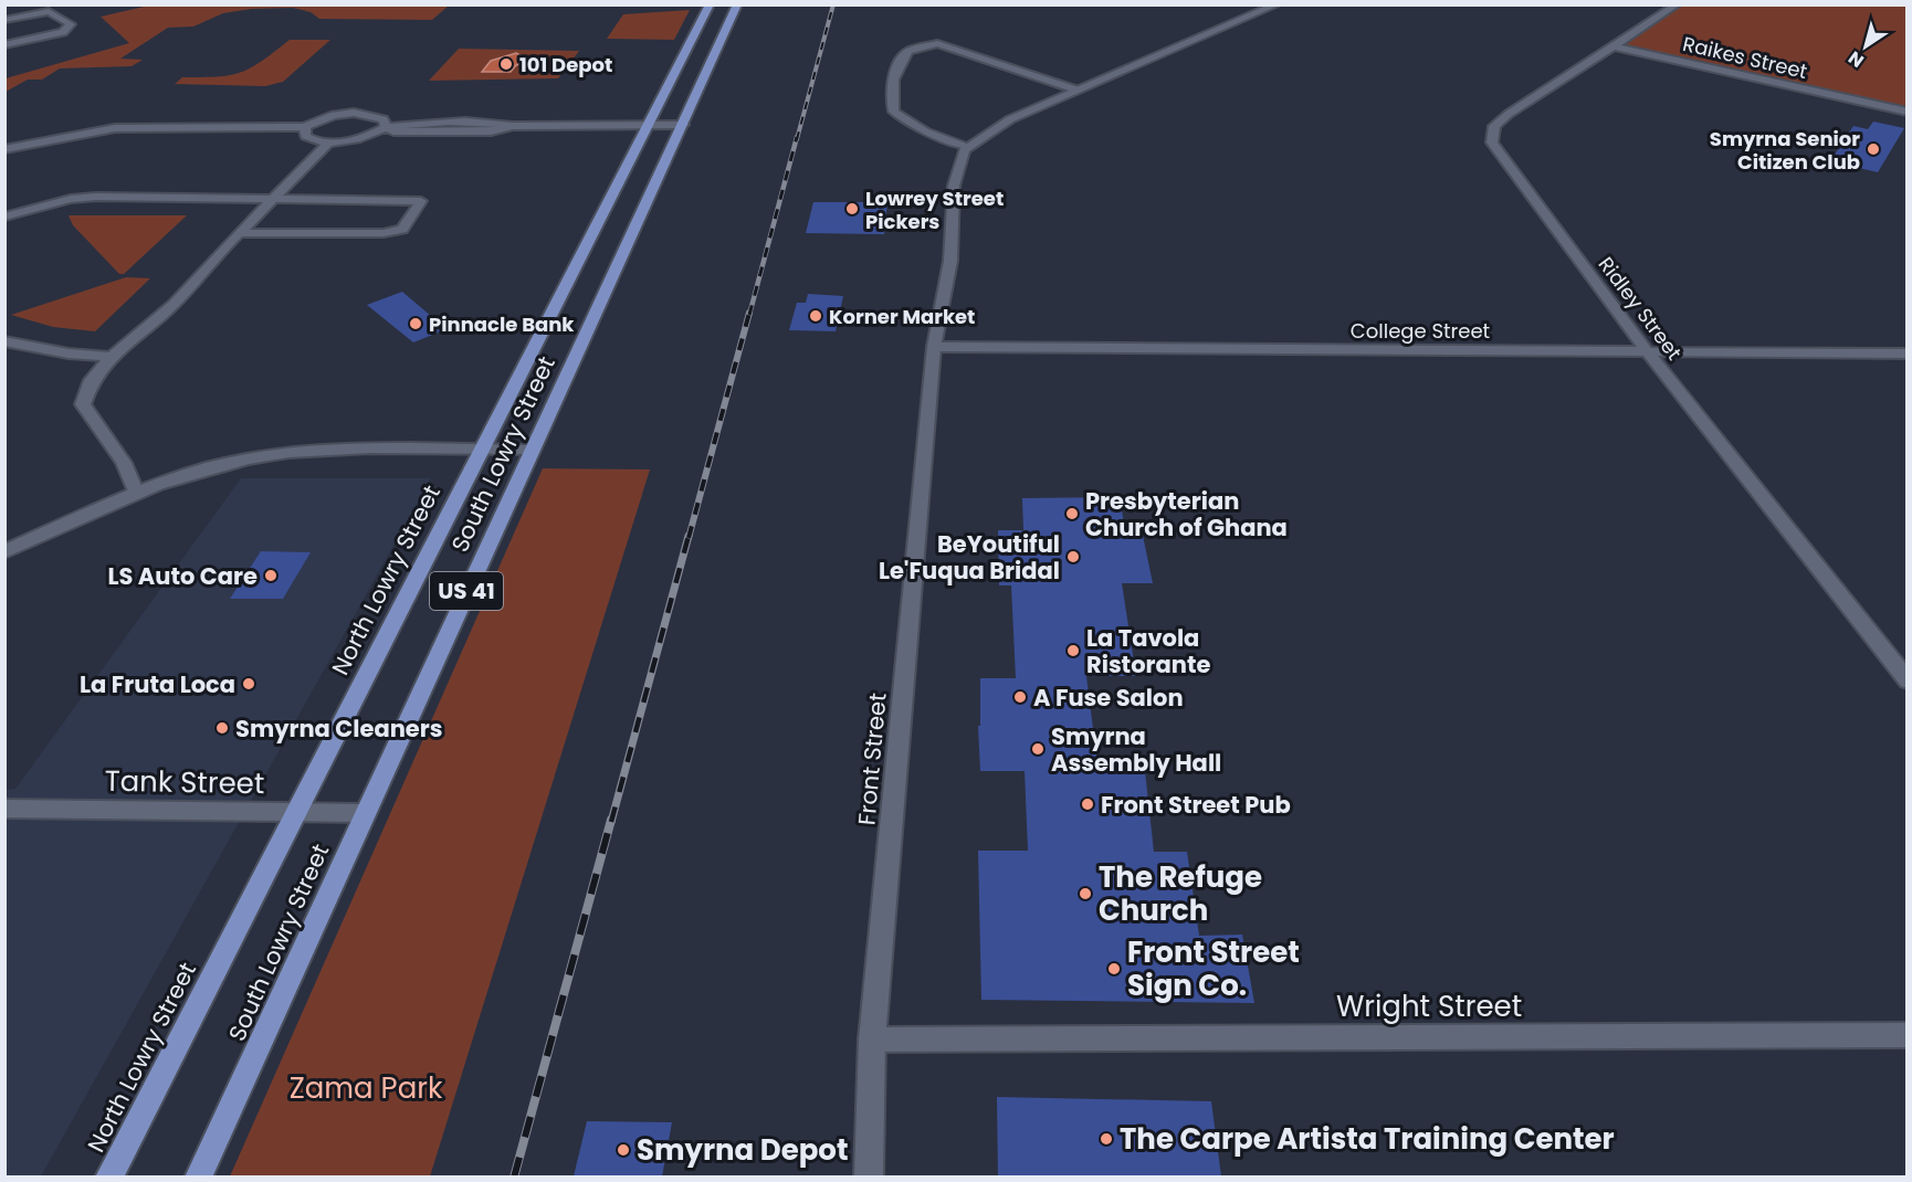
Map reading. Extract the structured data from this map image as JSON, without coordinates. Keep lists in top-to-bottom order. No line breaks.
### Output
{"streets":{"main road":["South Lowry Street","North Lowry Street","US 41"],"street":["Raikes Street","Ridley Street","College Street","Front Street","Tank Street","Wright Street"]},"crossings":[["Raikes Street","Ridley Street"],["Ridley Street","College Street"],["College Street","Front Street"],["South Lowry Street","Tank Street"],["North Lowry Street","Tank Street"],["Front Street","Wright Street"]],"parks":["Zama Park"],"places":["101 Depot","Smyrna Senior Citizen Club","Lowrey Street Pickers","Korner Market","Pinnacle Bank","Presbyterian Church of Ghana","BeYoutiful Le'Fuqua Bridal","LS Auto Care","La Tavola Ristorante","La Fruta Loca","A Fuse Salon","Smyrna Cleaners","Smyrna Assembly Hall","Front Street Pub","The Refuge Church","Front Street Sign Co.","The Carpe Artista Training Center","Smyrna Depot"],"north":"bottom left"}
